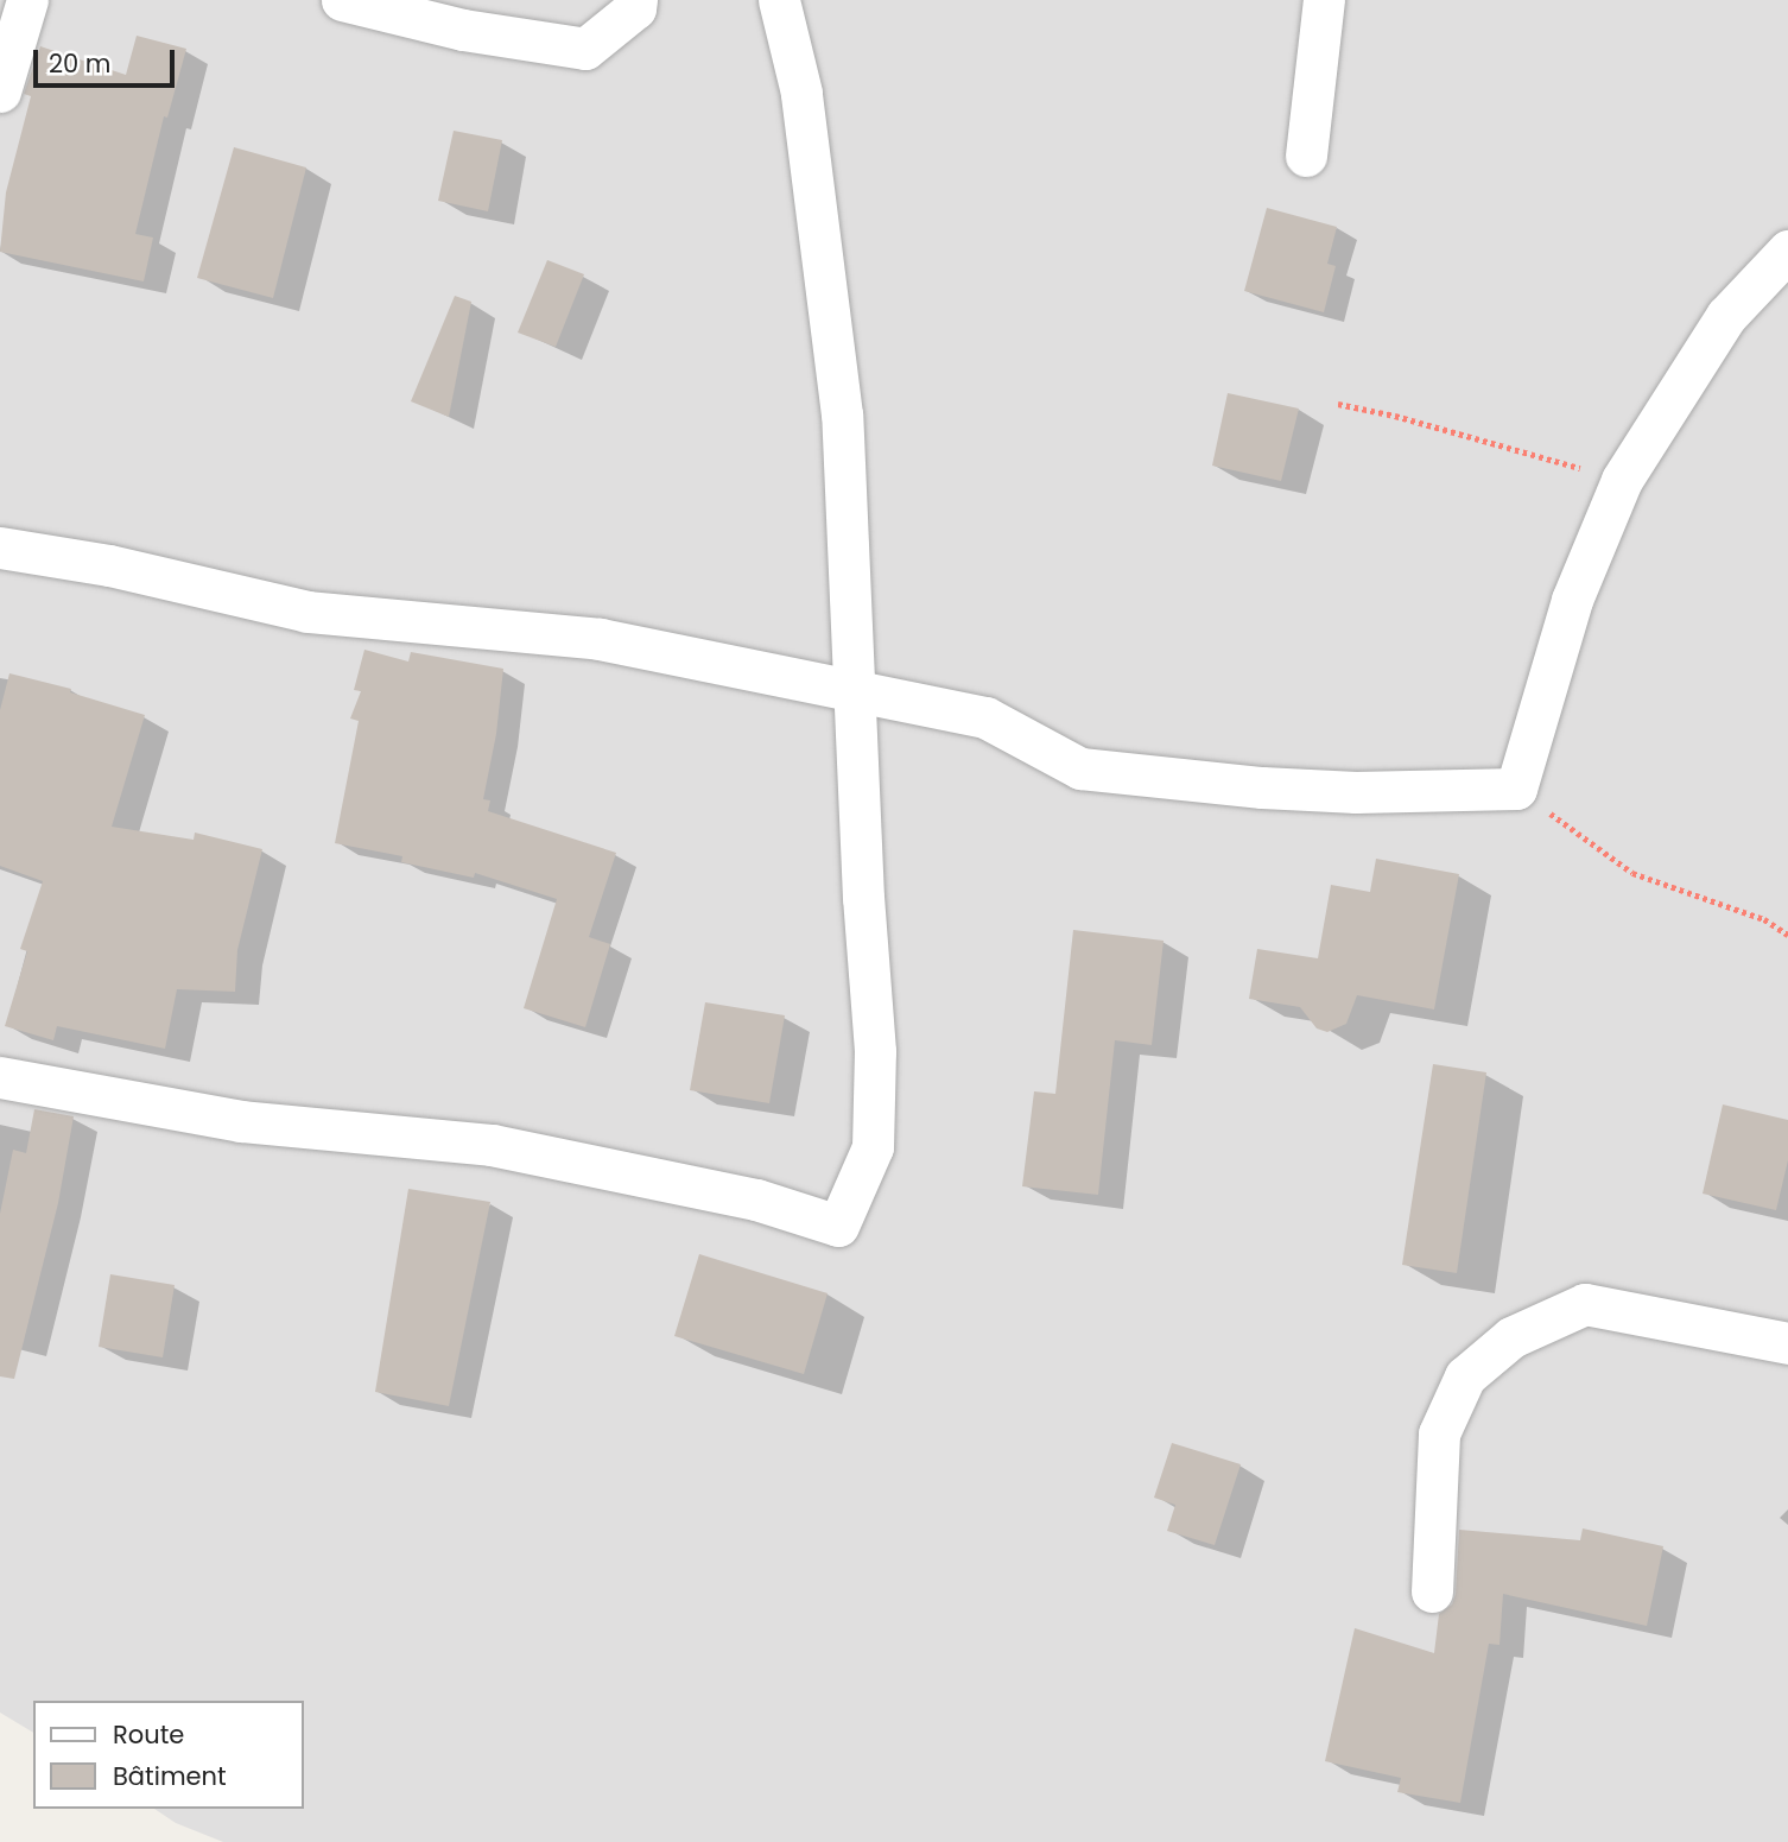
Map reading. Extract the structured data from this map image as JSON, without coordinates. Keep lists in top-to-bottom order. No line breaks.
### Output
{"legend":["Route","Bâtiment"],"scale_bar":"20 m"}
